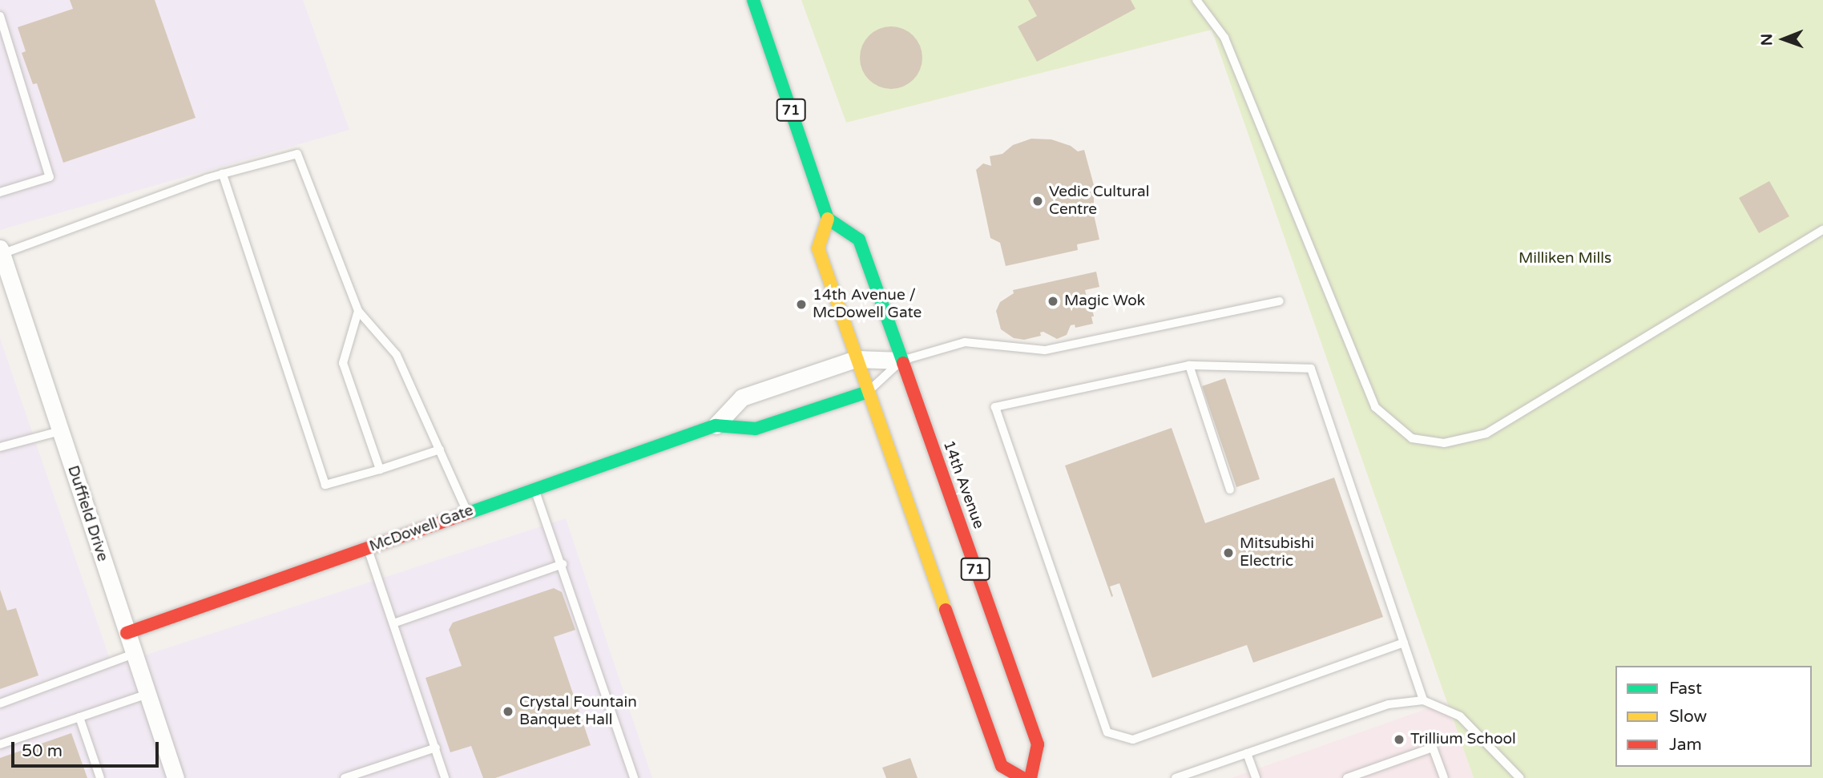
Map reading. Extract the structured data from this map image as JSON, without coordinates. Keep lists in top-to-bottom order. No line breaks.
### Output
{"streets":{"main road":["71","14th Avenue","McDowell Gate"],"street":["Duffield Drive"]},"crossings":[["71","14th Avenue"],["71","McDowell Gate"],["14th Avenue","McDowell Gate"],["Duffield Drive","McDowell Gate"]],"parks":["Milliken Mills"],"places":["Vedic Cultural Centre","Magic Wok","14th Avenue / McDowell Gate","Mitsubishi Electric","Crystal Fountain Banquet Hall","Trillium School"],"legend":["Fast","Slow","Jam"],"scale_bar":"50 m","north":"left"}
